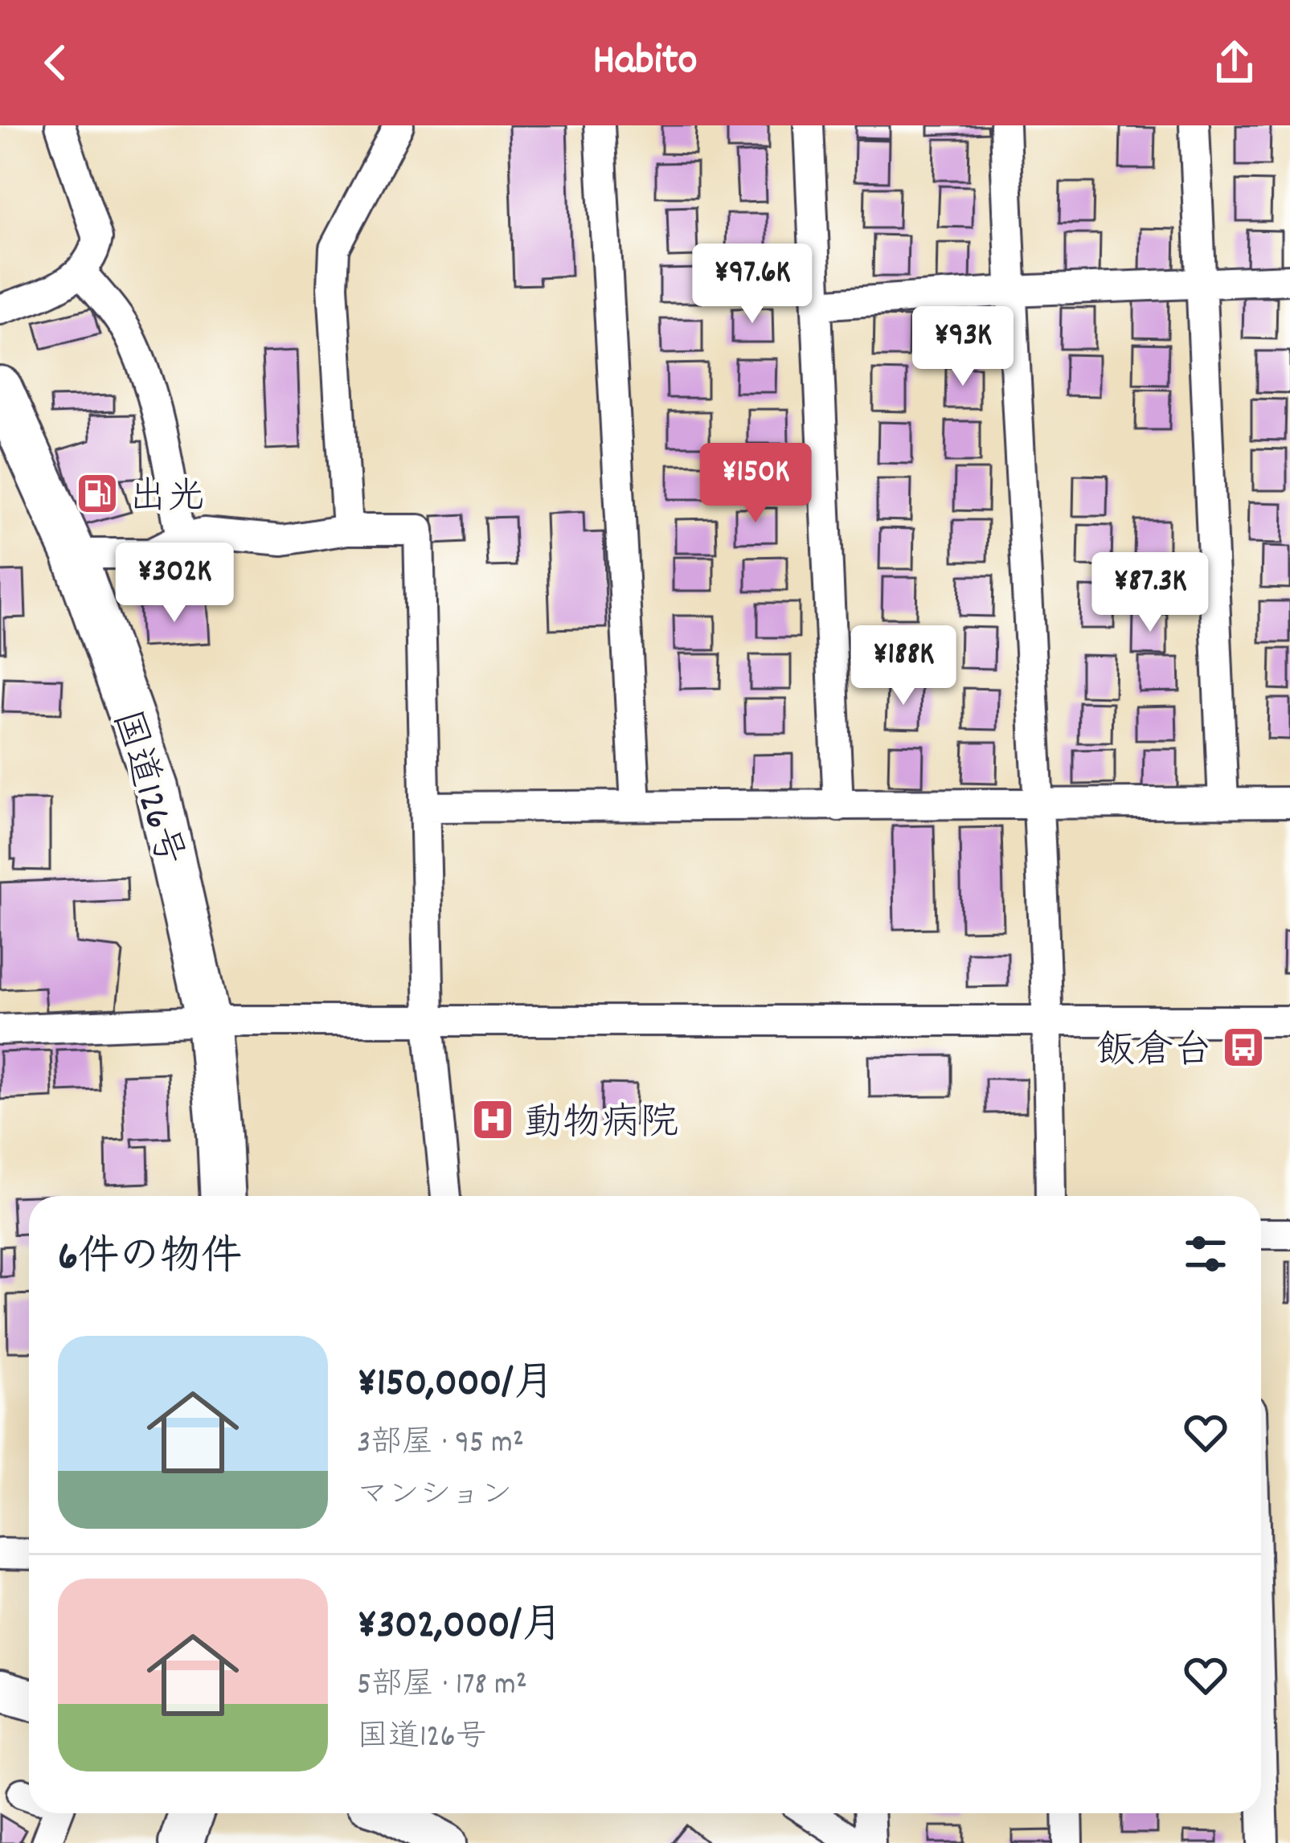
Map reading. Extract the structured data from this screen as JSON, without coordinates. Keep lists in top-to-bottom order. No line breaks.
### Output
{"streets":{"highway":["国道126号"]},"places":{"fuel station":["出光"],"bus stop":["飯倉台"],"hospital":["動物病院"]},"page":{"header":"Habito","price":["¥97.6K","¥93K","¥150K","¥302K","¥87.3K","¥188K"],"heading":"6件の物件","list":[{"name":"¥150,000/月","note":"3部屋 · 95 m² · マンション"},{"name":"¥302,000/月","note":"5部屋 · 178 m² · 国道126号"}]}}
